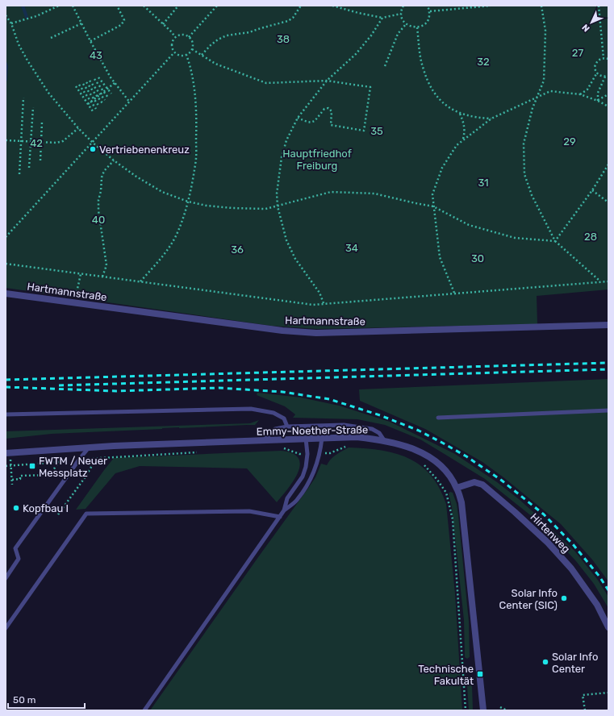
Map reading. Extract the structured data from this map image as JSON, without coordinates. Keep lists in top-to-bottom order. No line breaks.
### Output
{"streets":{"street":["Hartmannstraße","Emmy-Noether-Straße","Hirtenweg"]},"crossings":[["Emmy-Noether-Straße","Hirtenweg"]],"parks":["38","27","43","32","35","29","42","Hauptfriedhof Freiburg","31","40","28","34","36","30"],"places":{"other":["Vertriebenenkreuz","Kopfbau I","Solar Info Center (SIC)","Solar Info Center"],"transit":["FWTM / Neuer Messplatz","Technische Fakultät"]},"scale_bar":"50 m","north":"bottom left"}
